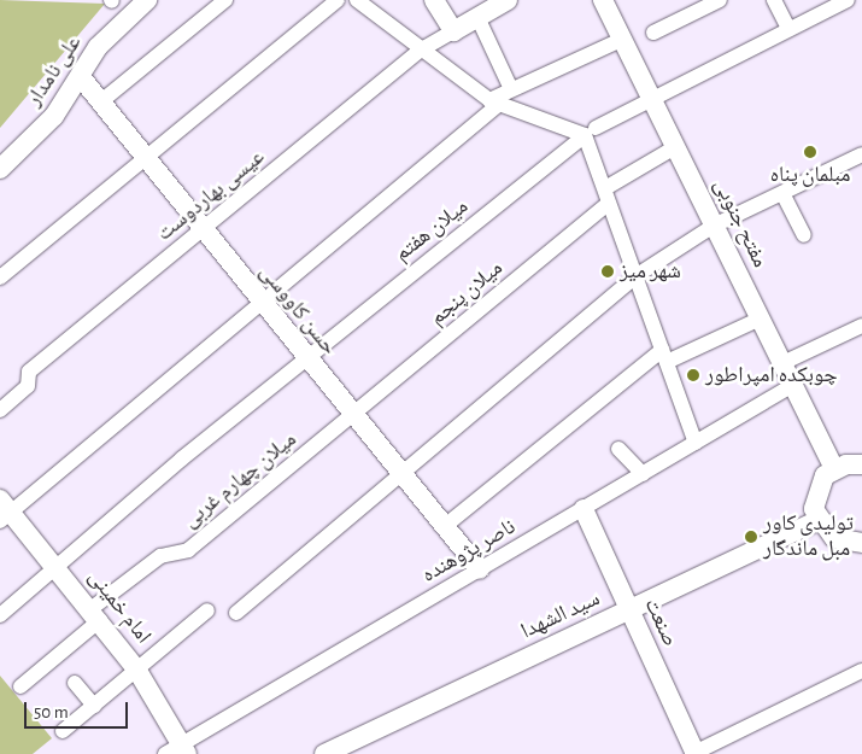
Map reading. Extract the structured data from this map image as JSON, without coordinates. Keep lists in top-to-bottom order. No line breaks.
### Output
{"streets":{"street":["علی نامدار","عیسی بهاردوست","مفتح جنوبی","میلان هفتم","میلان پنجم","حسن کاووسی","میلان چهارم غربی","ناصر پژوهنده","امام خمینی","سید الشهدا","صنعت"]},"crossings":[["علی نامدار","حسن کاووسی"],["عیسی بهاردوست","حسن کاووسی"],["مفتح جنوبی","میلان هفتم"],["مفتح جنوبی","ناصر پژوهنده"],["میلان هفتم","حسن کاووسی"],["میلان هفتم","امام خمینی"],["میلان پنجم","حسن کاووسی"],["میلان پنجم","میلان چهارم غربی"],["حسن کاووسی","میلان چهارم غربی"],["حسن کاووسی","ناصر پژوهنده"],["میلان چهارم غربی","امام خمینی"],["ناصر پژوهنده","امام خمینی"],["ناصر پژوهنده","صنعت"],["سید الشهدا","صنعت"]],"places":["مبلمان پناه","شهر میز","چوبکده امپراطور","تولیدی کاور مبل ماندگار"],"scale_bar":"50 m"}
